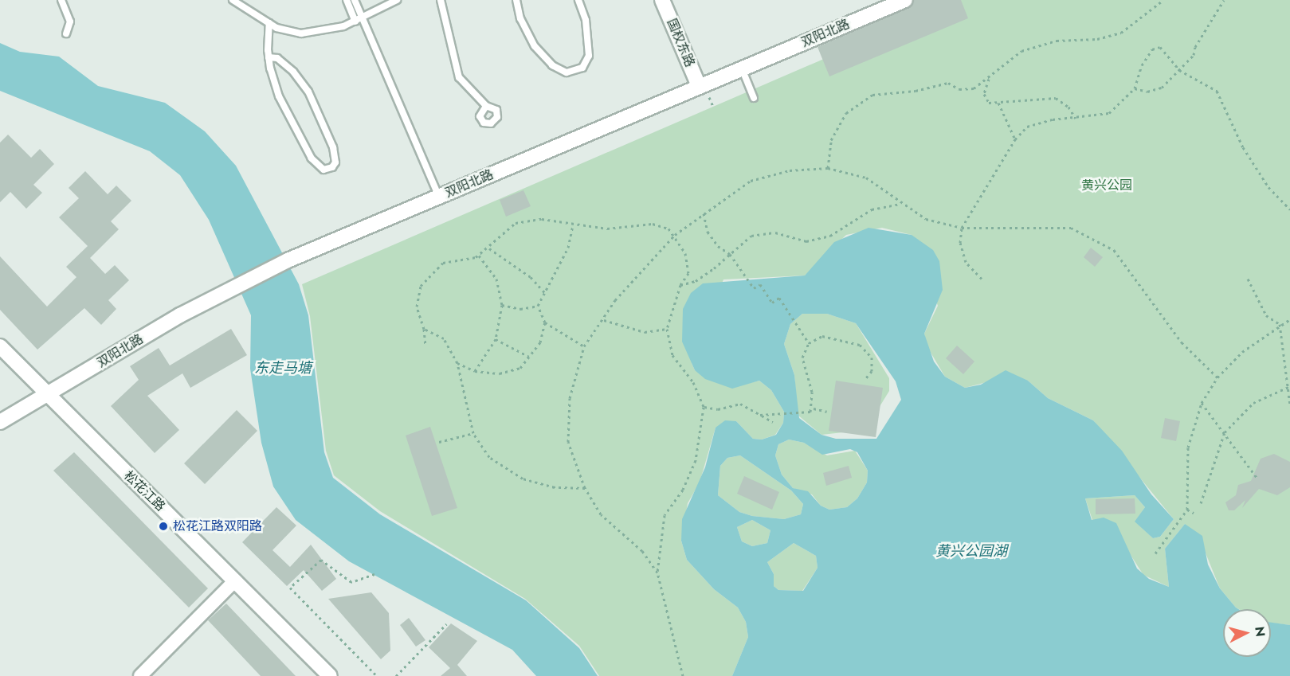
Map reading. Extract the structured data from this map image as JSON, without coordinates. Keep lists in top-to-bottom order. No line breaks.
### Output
{"streets":{"street":["双阳北路","国权东路","松花江路"]},"crossings":[["双阳北路","国权东路"],["双阳北路","松花江路"]],"water":["东走马塘","黄兴公园湖"],"parks":["黄兴公园"],"places":["松花江路双阳路"],"north":"right"}
